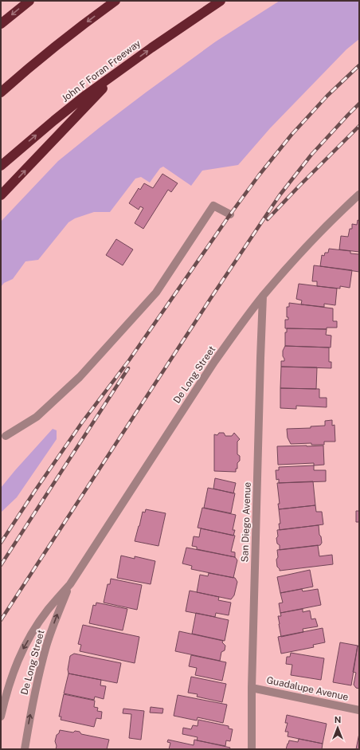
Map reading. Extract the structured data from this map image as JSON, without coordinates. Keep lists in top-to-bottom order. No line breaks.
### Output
{"streets":{"highway":["John F Foran Freeway"],"street":["De Long Street","San Diego Avenue","Guadalupe Avenue"]},"crossings":[["De Long Street","San Diego Avenue"],["San Diego Avenue","Guadalupe Avenue"]],"north":"top"}
